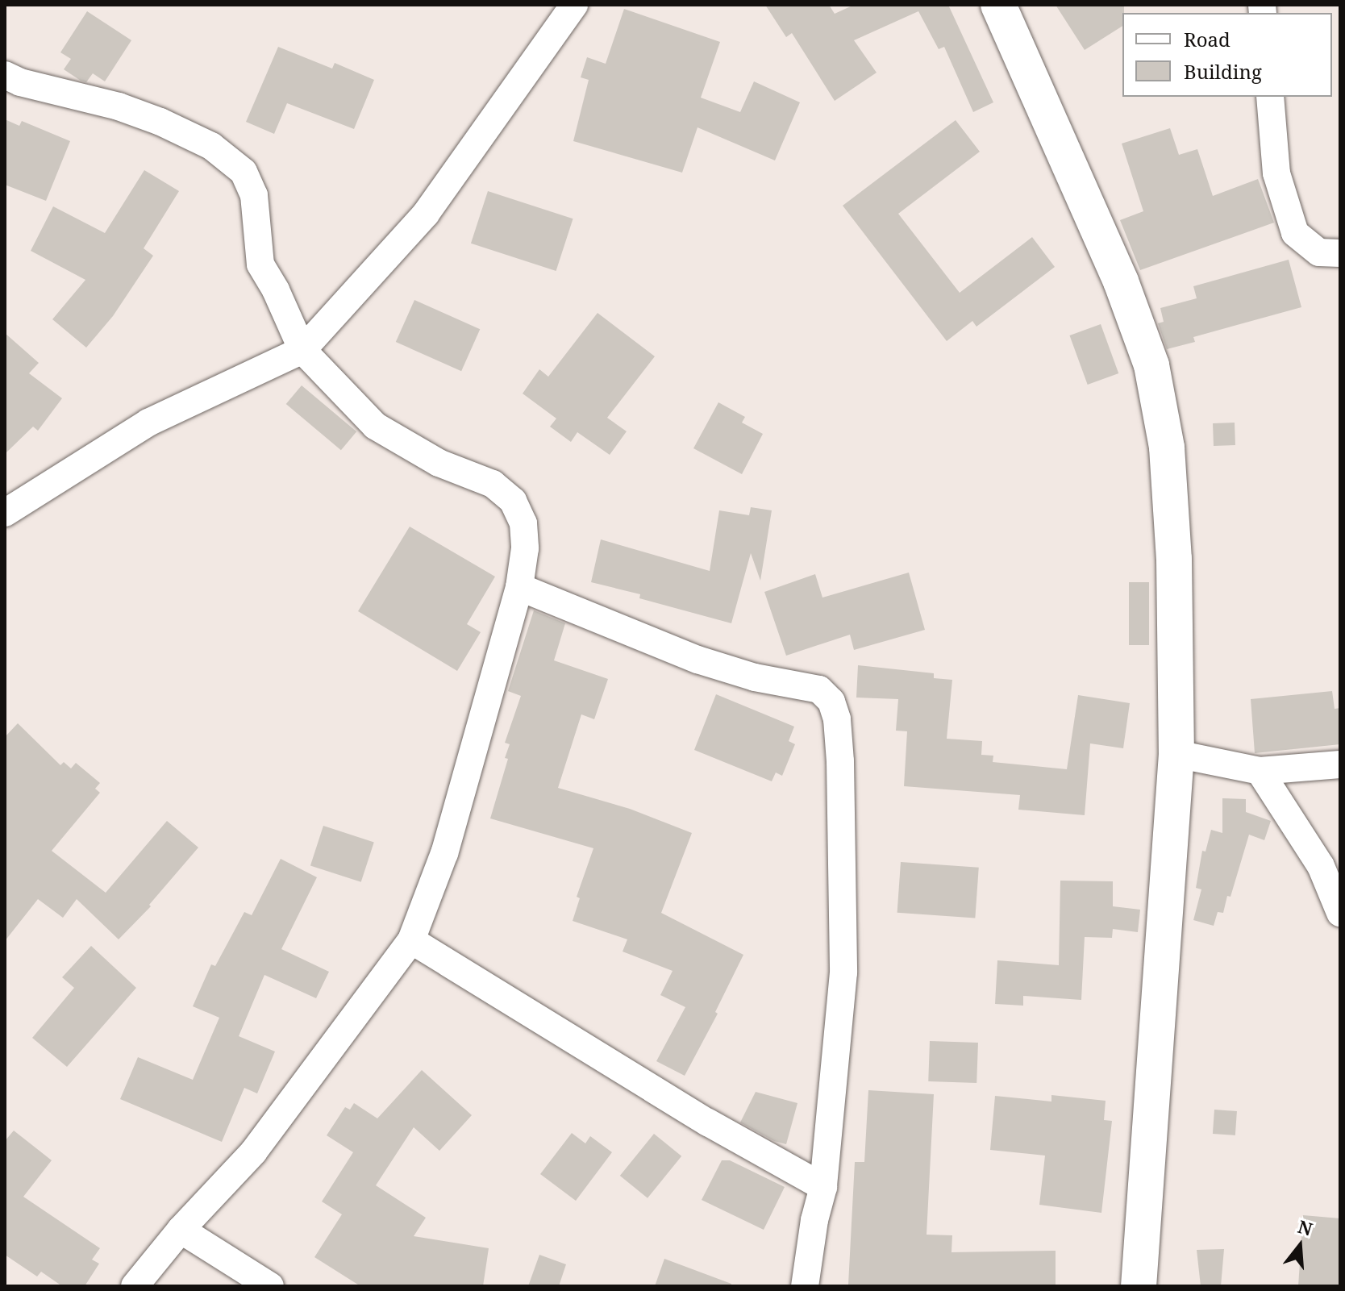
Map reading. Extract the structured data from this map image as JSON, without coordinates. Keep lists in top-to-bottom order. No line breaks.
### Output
{"legend":["Road","Building"],"north":"top"}
